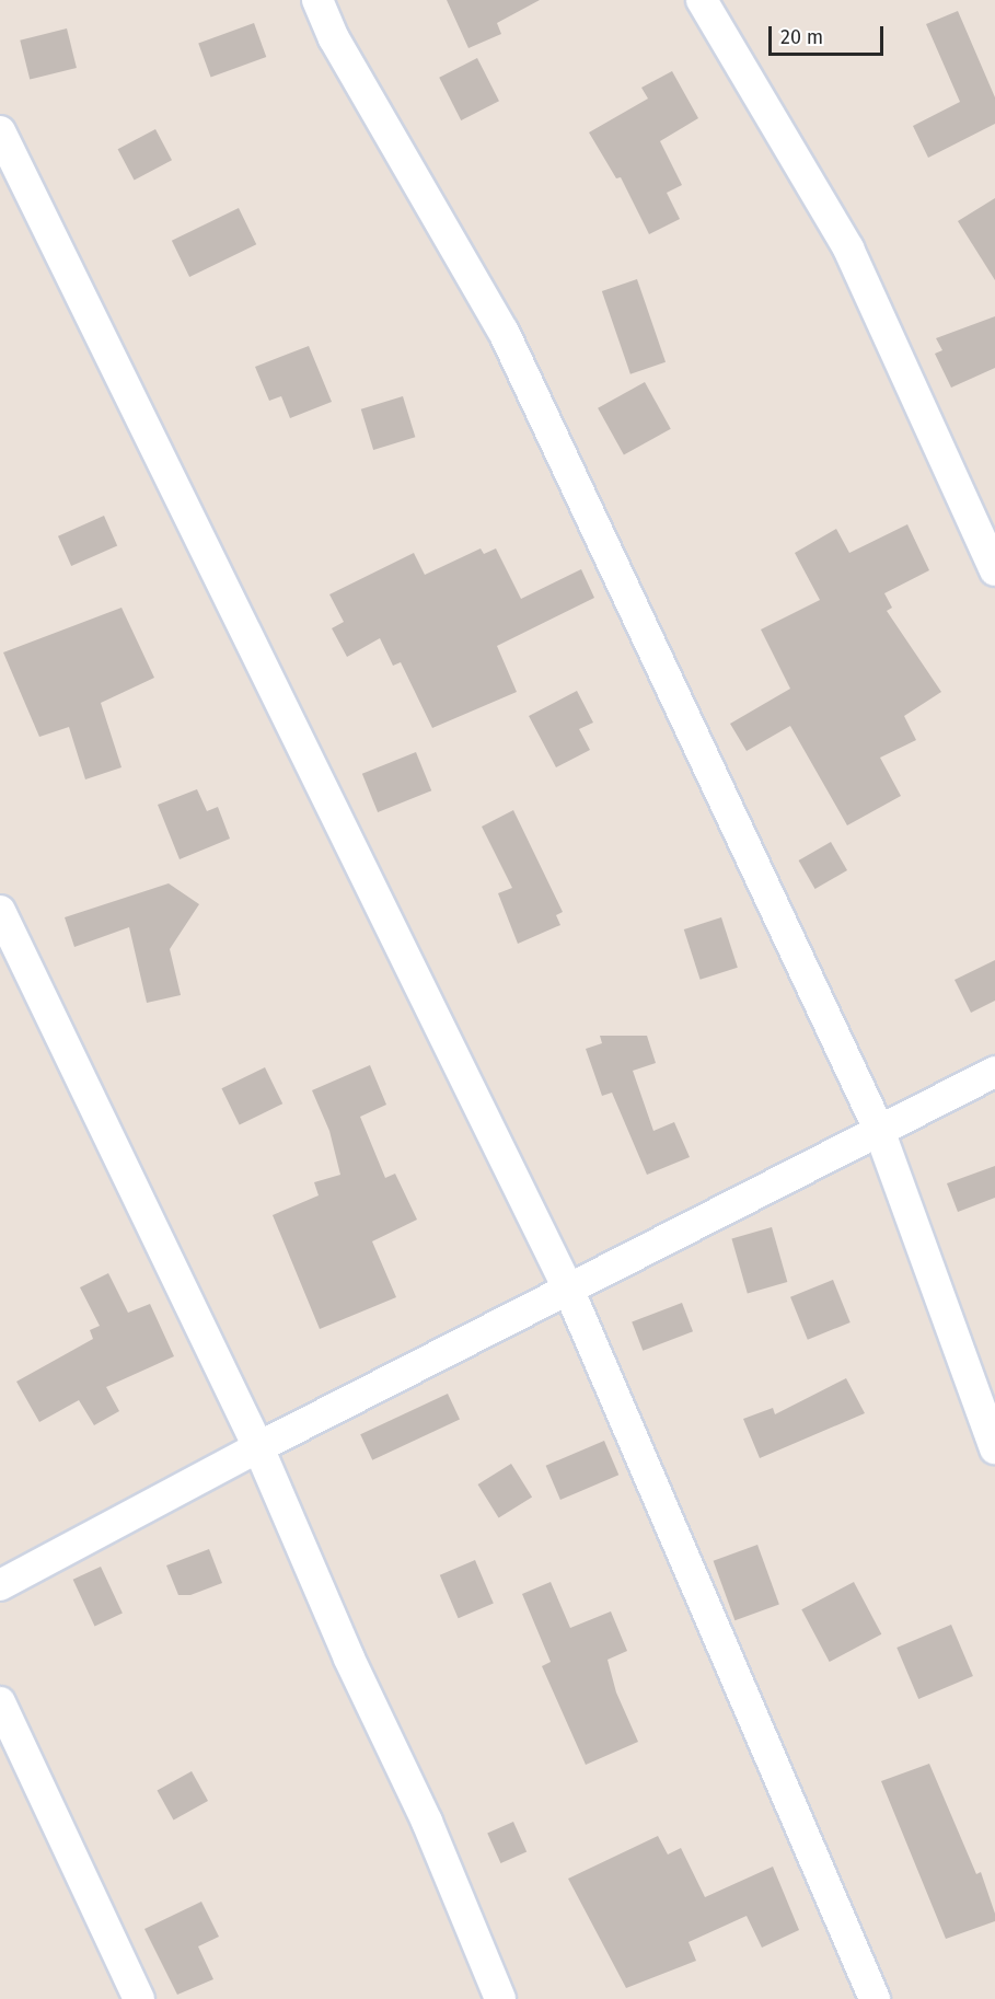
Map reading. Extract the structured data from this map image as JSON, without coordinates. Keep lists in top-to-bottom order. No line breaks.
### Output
{"scale_bar":"20 m"}
